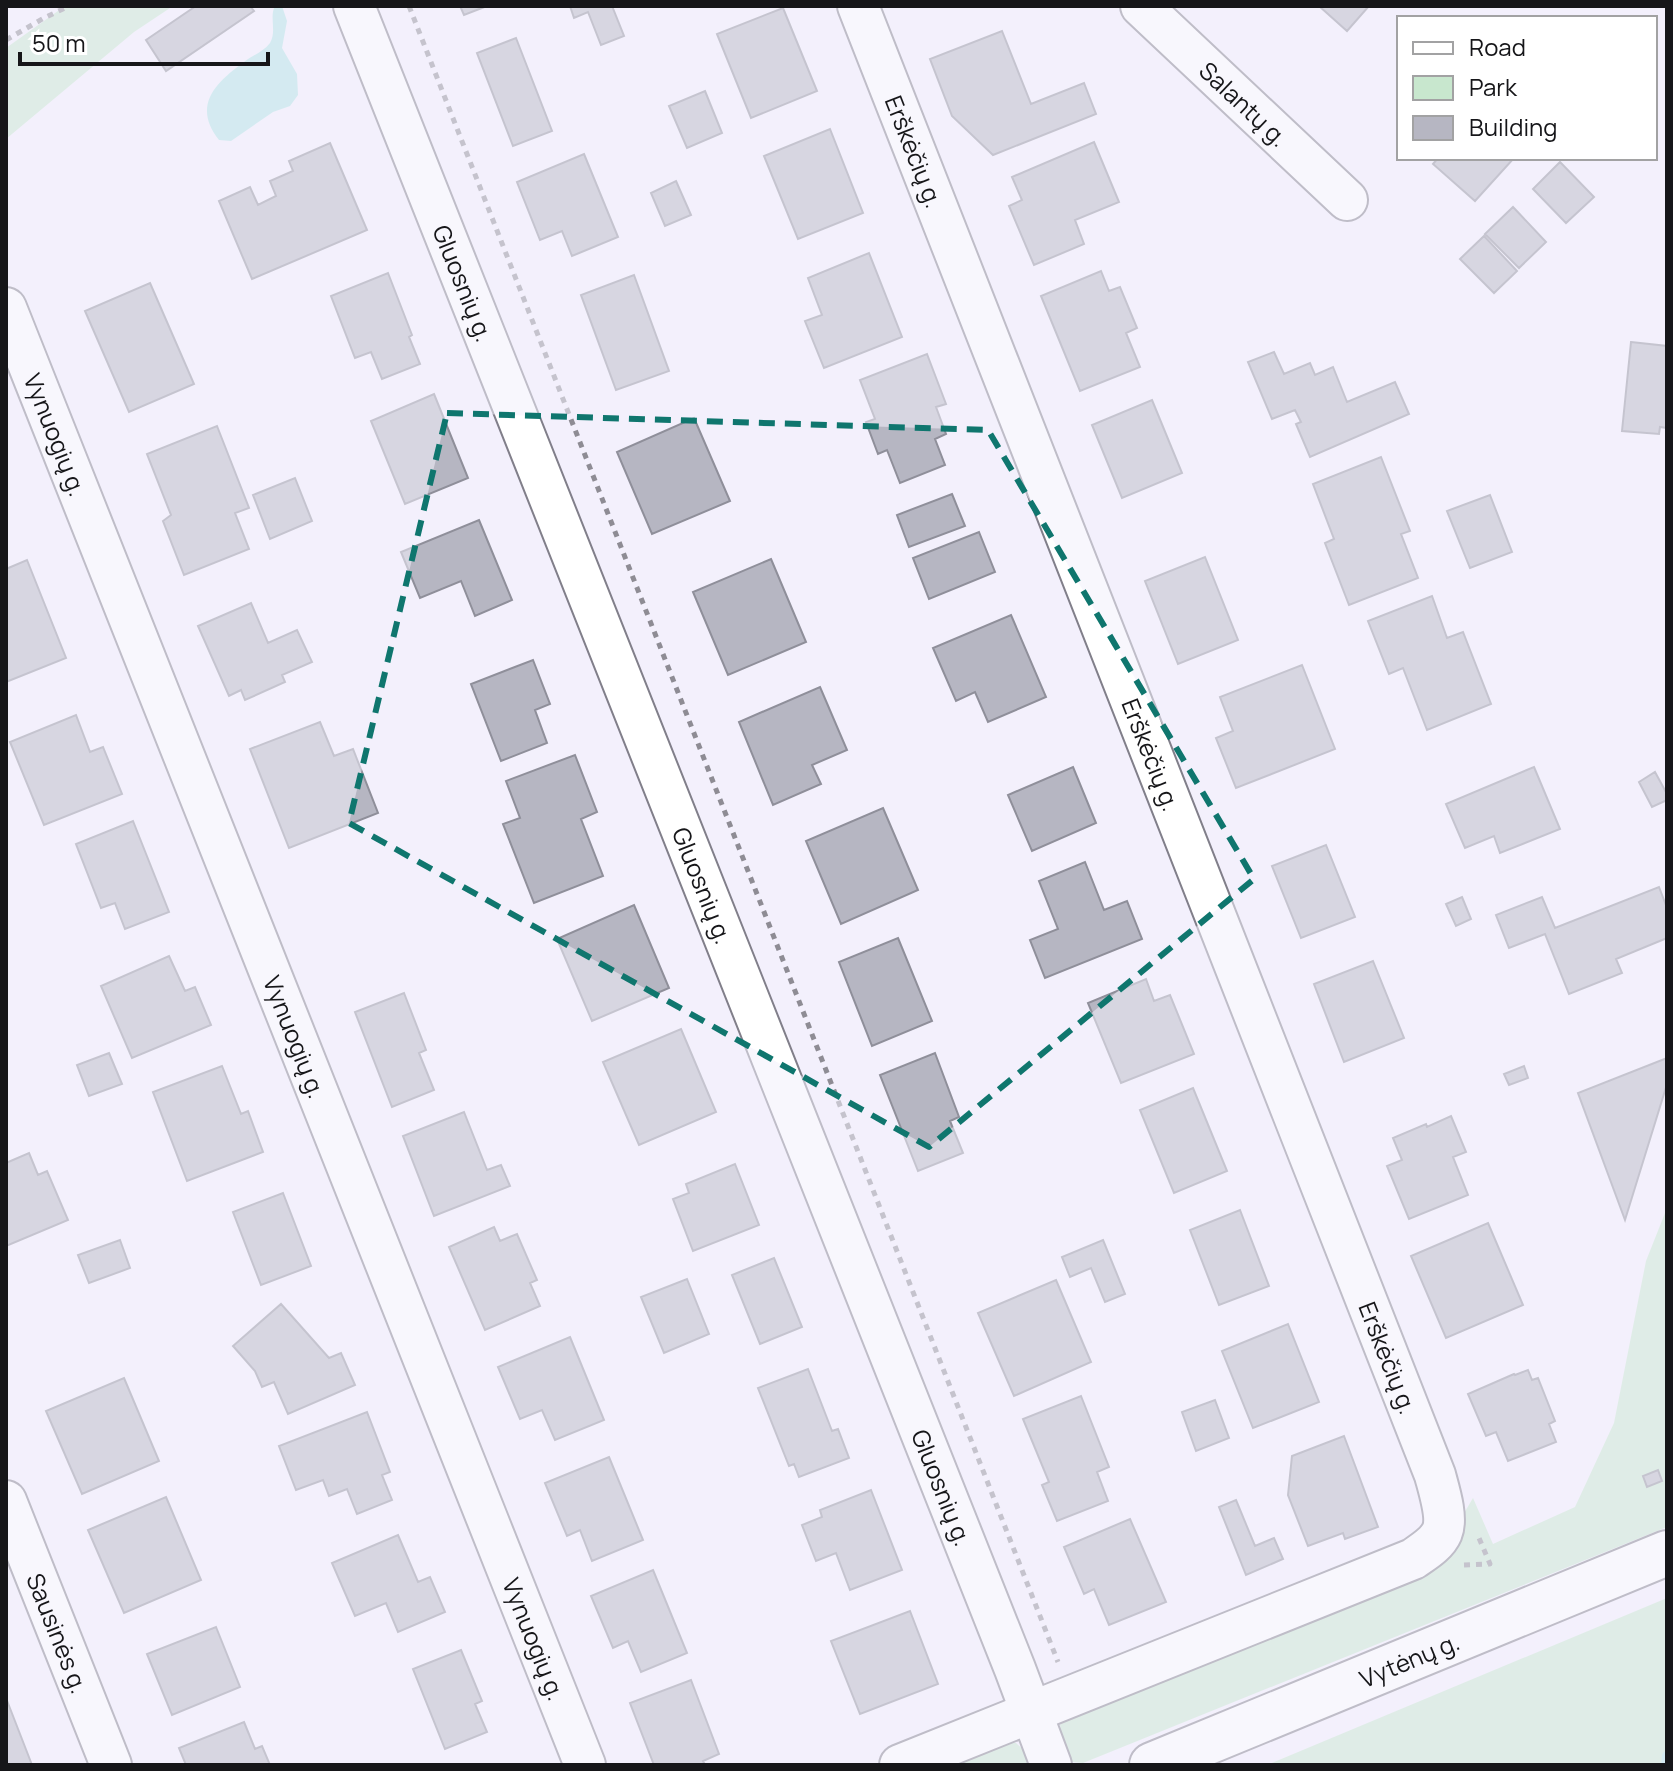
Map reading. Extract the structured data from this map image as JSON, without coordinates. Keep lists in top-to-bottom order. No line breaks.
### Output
{"streets":{"main road":["Vytėnų g."],"street":["Salantų g.","Erškėčių g.","Gluosnių g.","Vynuogių g.","Sausinės g."]},"legend":["Road","Park","Building"],"scale_bar":"50 m"}
